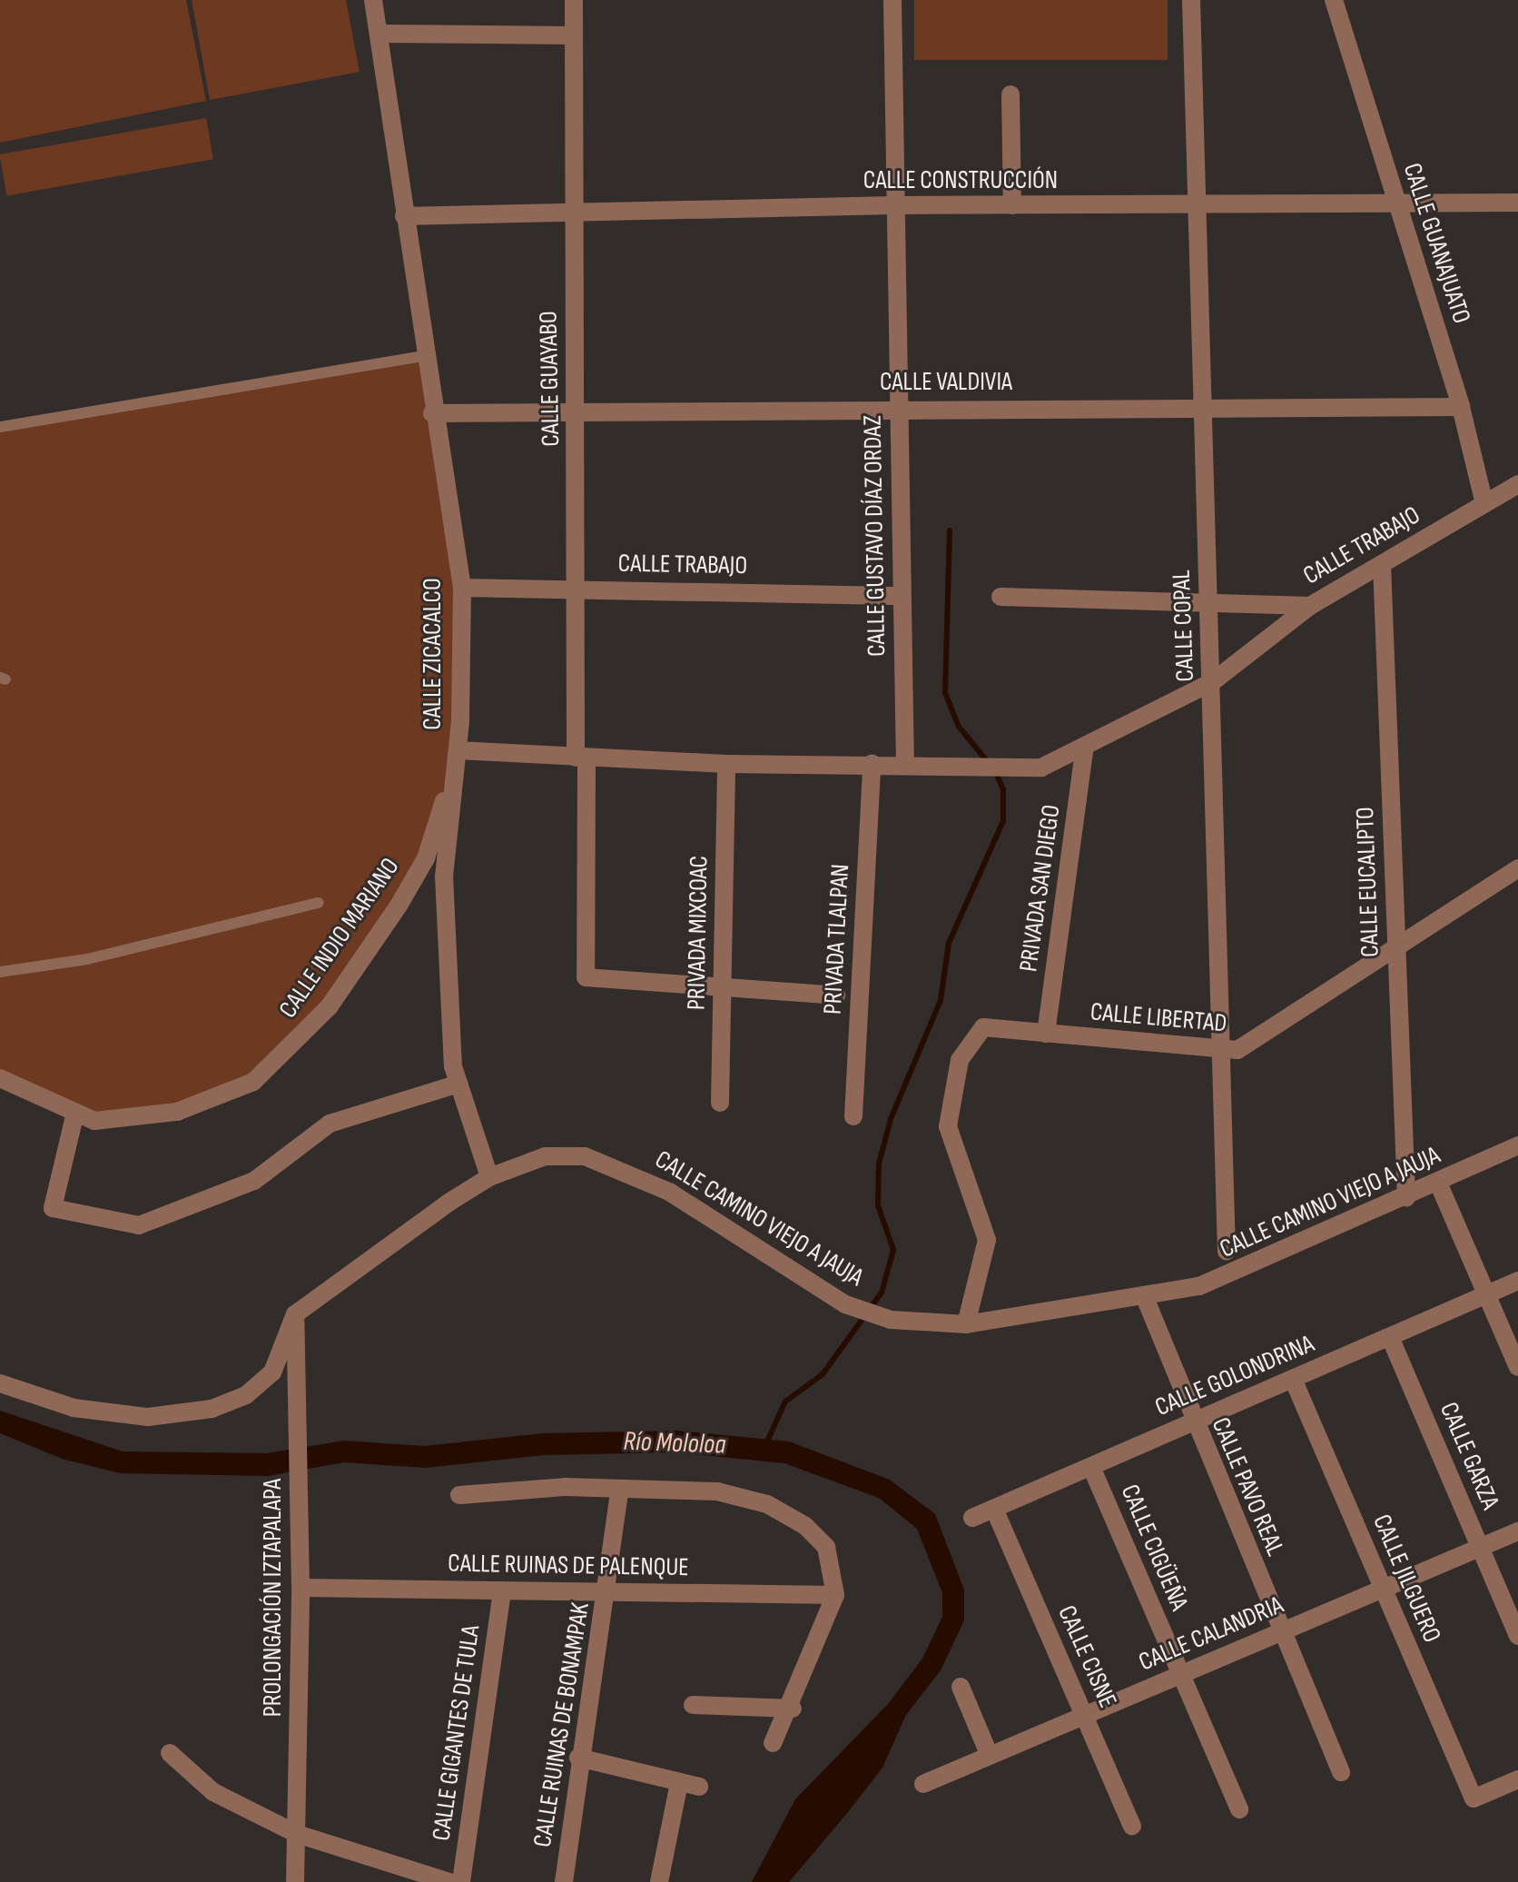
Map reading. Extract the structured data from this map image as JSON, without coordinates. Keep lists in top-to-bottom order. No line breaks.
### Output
{"streets":{"street":["CALLE CONSTRUCCIÓN","CALLE GUANAJUATO","CALLE GUAYABO","CALLE VALDIVIA","CALLE GUSTAVO DÍAZ ORDAZ","CALLE TRABAJO","CALLE COPAL","CALLE ZICACALCO","CALLE EUCALIPTO","PRIVADA SAN DIEGO","PRIVADA MIXCOAC","CALLE INDIO MARIANO","PRIVADA TLALPAN","CALLE LIBERTAD","CALLE CAMINO VIEJO A JAUJA","CALLE GOLONDRINA","CALLE GARZA","CALLE PAVO REAL","CALLE CIGÜEÑA","CALLE RUINAS DE PALENQUE","CALLE JILGUERO","PROLONGACIÓN IZTAPALAPA","CALLE CALANDRIA","CALLE CISNE","CALLE RUINAS DE BONAMPAK","CALLE GIGANTES DE TULA"]},"crossings":[["CALLE CONSTRUCCIÓN","CALLE GUANAJUATO"],["CALLE CONSTRUCCIÓN","CALLE GUAYABO"],["CALLE CONSTRUCCIÓN","CALLE GUSTAVO DÍAZ ORDAZ"],["CALLE CONSTRUCCIÓN","CALLE COPAL"],["CALLE CONSTRUCCIÓN","CALLE ZICACALCO"],["CALLE GUANAJUATO","CALLE VALDIVIA"],["CALLE GUANAJUATO","CALLE TRABAJO"],["CALLE GUAYABO","CALLE VALDIVIA"],["CALLE GUAYABO","CALLE TRABAJO"],["CALLE GUAYABO","PRIVADA MIXCOAC"],["CALLE VALDIVIA","CALLE GUSTAVO DÍAZ ORDAZ"],["CALLE VALDIVIA","CALLE COPAL"],["CALLE VALDIVIA","CALLE ZICACALCO"],["CALLE GUSTAVO DÍAZ ORDAZ","CALLE TRABAJO"],["CALLE TRABAJO","CALLE COPAL"],["CALLE TRABAJO","CALLE ZICACALCO"],["CALLE TRABAJO","CALLE EUCALIPTO"],["CALLE COPAL","CALLE LIBERTAD"],["CALLE ZICACALCO","CALLE INDIO MARIANO"],["CALLE ZICACALCO","CALLE CAMINO VIEJO A JAUJA"],["CALLE EUCALIPTO","CALLE LIBERTAD"],["CALLE EUCALIPTO","CALLE CAMINO VIEJO A JAUJA"],["PRIVADA SAN DIEGO","CALLE LIBERTAD"],["CALLE LIBERTAD","CALLE CAMINO VIEJO A JAUJA"],["CALLE CAMINO VIEJO A JAUJA","CALLE PAVO REAL"],["CALLE CAMINO VIEJO A JAUJA","PROLONGACIÓN IZTAPALAPA"],["CALLE GOLONDRINA","CALLE GARZA"],["CALLE GOLONDRINA","CALLE PAVO REAL"],["CALLE GOLONDRINA","CALLE CIGÜEÑA"],["CALLE GOLONDRINA","CALLE JILGUERO"],["CALLE GOLONDRINA","CALLE CISNE"],["CALLE GARZA","CALLE CALANDRIA"],["CALLE PAVO REAL","CALLE CALANDRIA"],["CALLE CIGÜEÑA","CALLE CALANDRIA"],["CALLE RUINAS DE PALENQUE","PROLONGACIÓN IZTAPALAPA"],["CALLE RUINAS DE PALENQUE","CALLE RUINAS DE BONAMPAK"],["CALLE RUINAS DE PALENQUE","CALLE GIGANTES DE TULA"],["CALLE JILGUERO","CALLE CALANDRIA"],["CALLE CALANDRIA","CALLE CISNE"]],"water":["Río Mololoa"]}
